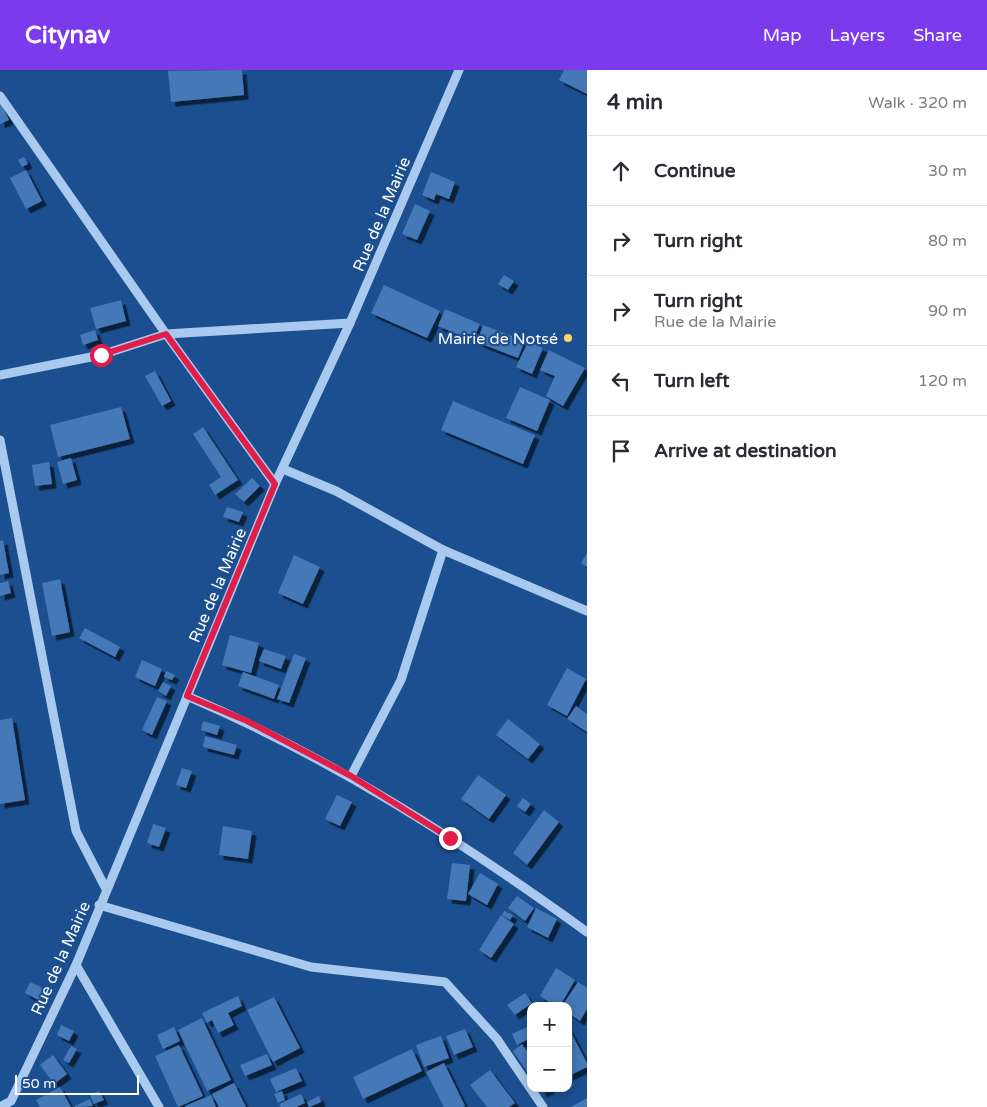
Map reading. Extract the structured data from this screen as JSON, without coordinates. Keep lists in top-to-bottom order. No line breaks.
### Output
{"streets":{"street":["Rue de la Mairie"]},"places":["Mairie de Notsé"],"scale_bar":"50 m","page":{"header":"Citynav","nav":["Map","Layers","Share"],"heading":["4 min","Walk · 320 m"],"list":[["Continue","30 m"],["Turn right","80 m"],["Turn right","Rue de la Mairie","90 m"],["Turn left","120 m"],"Arrive at destination"],"map_buttons":["+","−"],"scale":"50 m"}}
